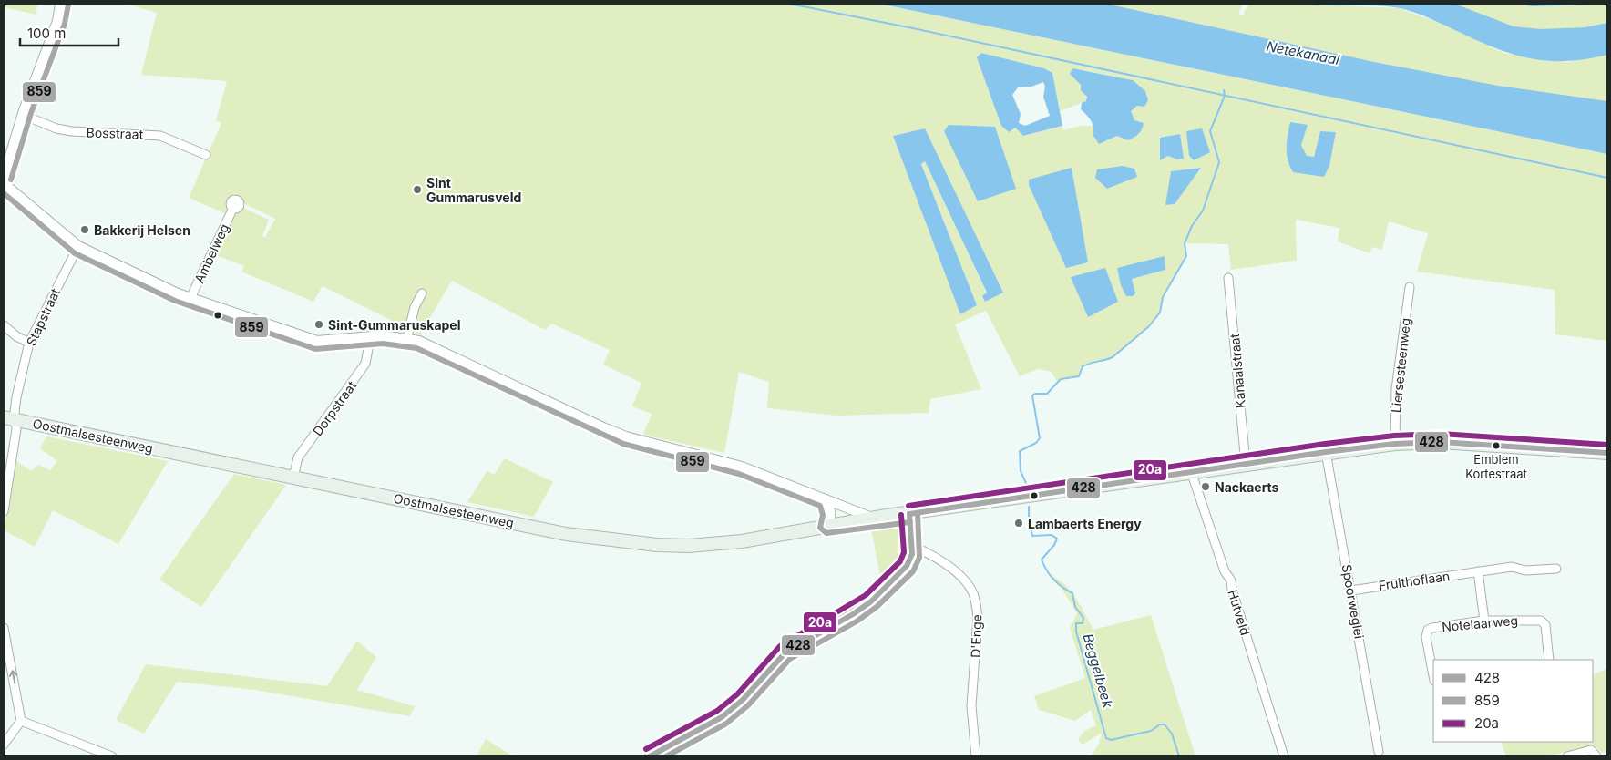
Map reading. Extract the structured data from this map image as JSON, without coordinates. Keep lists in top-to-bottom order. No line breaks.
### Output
{"streets":{"main road":["Oostmalsesteenweg"],"street":["Bosstraat","Ambelweg","Stapstraat","Liersesteenweg","Kanaalstraat","Dorpstraat","Fruithoflaan","Spoorweglei","Hutveld","Notelaarweg","D'Enge"]},"crossings":[["Stapstraat","Oostmalsesteenweg"],["Dorpstraat","Oostmalsesteenweg"],["Fruithoflaan","Spoorweglei"]],"water":["Netekanaal","Beggelbeek"],"places":["Sint Gummarusveld","Bakkerij Helsen","Sint-Gummaruskapel","Emblem Kortestraat","Nackaerts","Lambaerts Energy"],"lines":["transit line 859","transit line 20a","transit line 428"],"legend":["428","859","20a"],"scale_bar":"100 m"}
